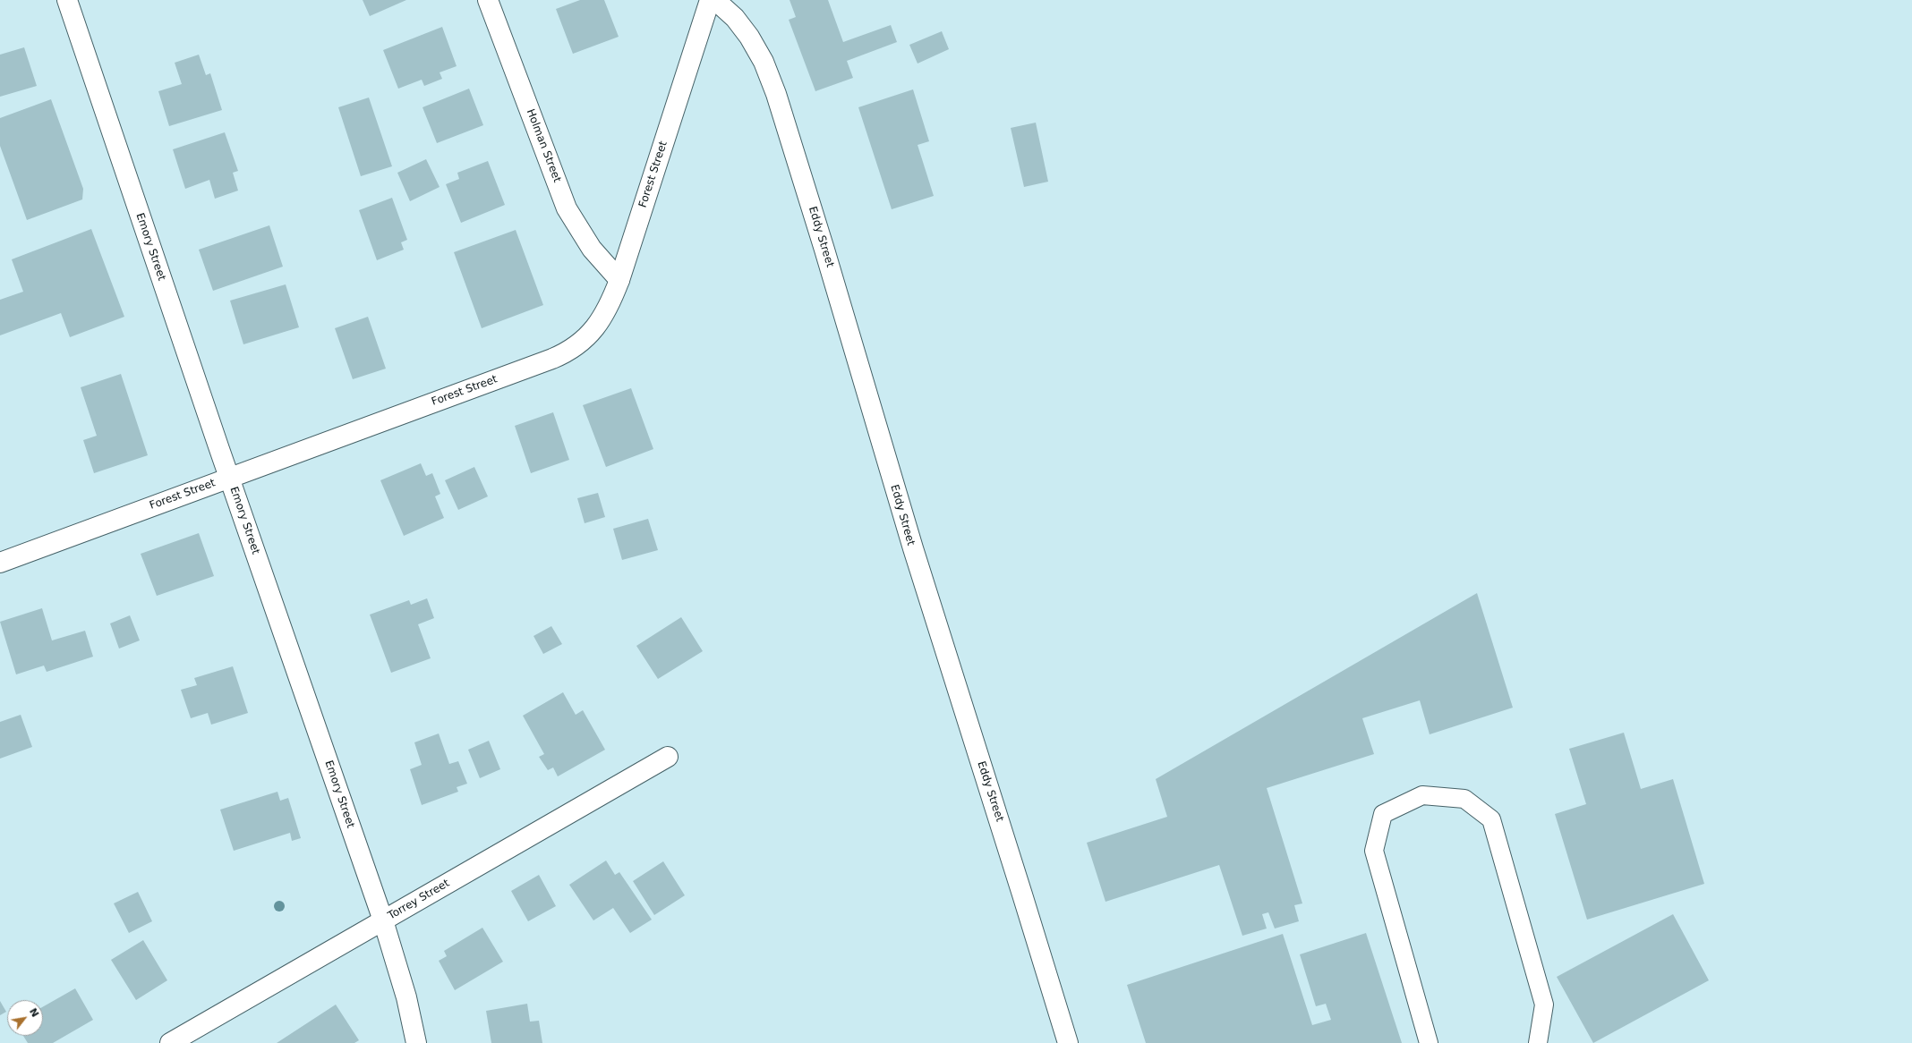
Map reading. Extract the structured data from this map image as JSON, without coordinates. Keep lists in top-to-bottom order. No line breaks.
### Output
{"streets":{"main road":["Holman Street","Forest Street","Eddy Street","Emory Street","Torrey Street"]},"crossings":[["Holman Street","Forest Street"],["Forest Street","Emory Street"],["Emory Street","Torrey Street"]],"north":"top right"}
